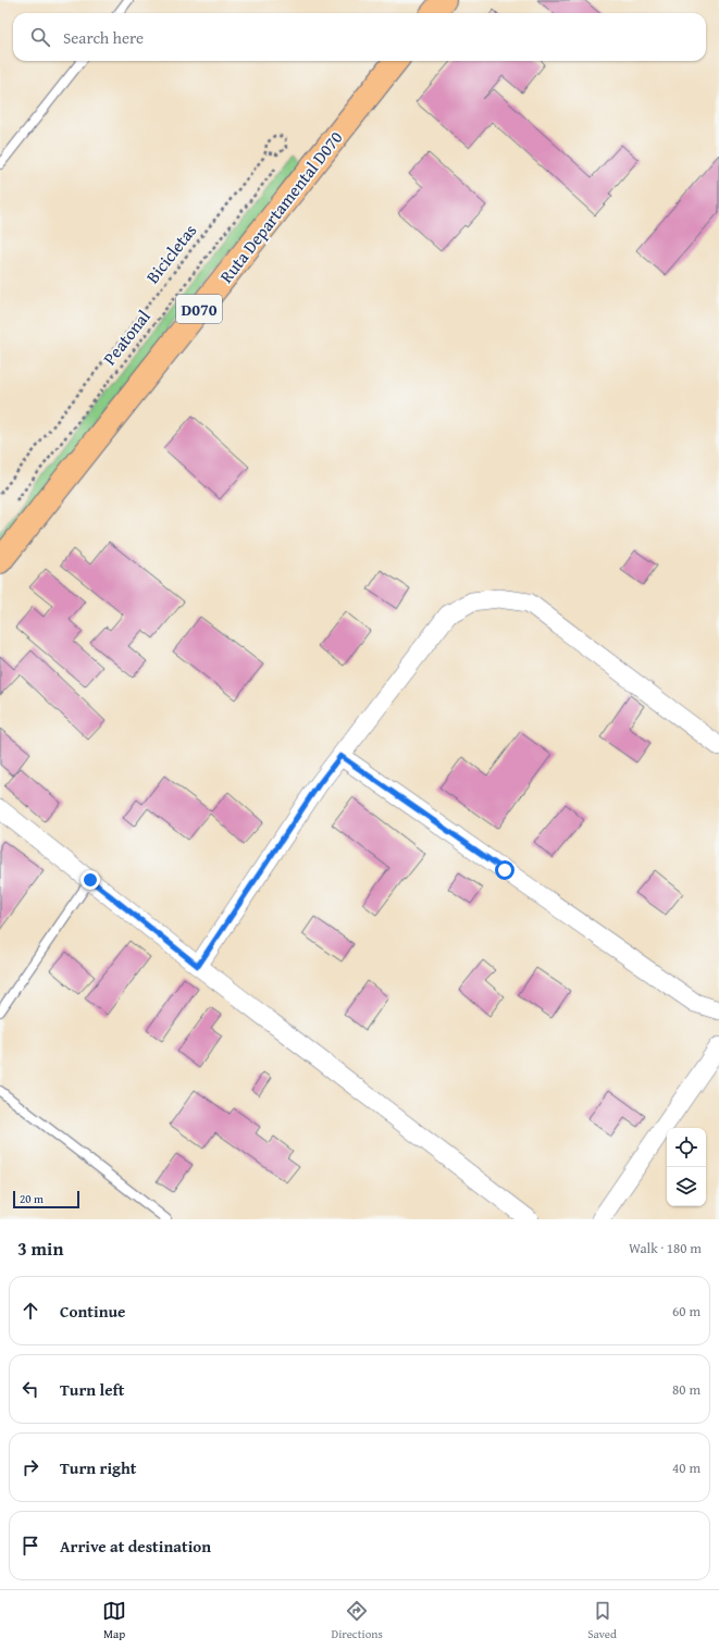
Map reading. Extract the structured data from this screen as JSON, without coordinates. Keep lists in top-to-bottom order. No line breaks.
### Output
{"streets":{"main road":["Ruta Departamental D070","D070"],"path":["Bicicletas","Peatonal"]},"scale_bar":"20 m","page":{"search":"Search here","scale":"20 m","heading":["3 min","Walk · 180 m"],"list":[["Continue","60 m"],["Turn left","80 m"],["Turn right","40 m"],"Arrive at destination"],"nav":["Map","Directions","Saved"]}}
